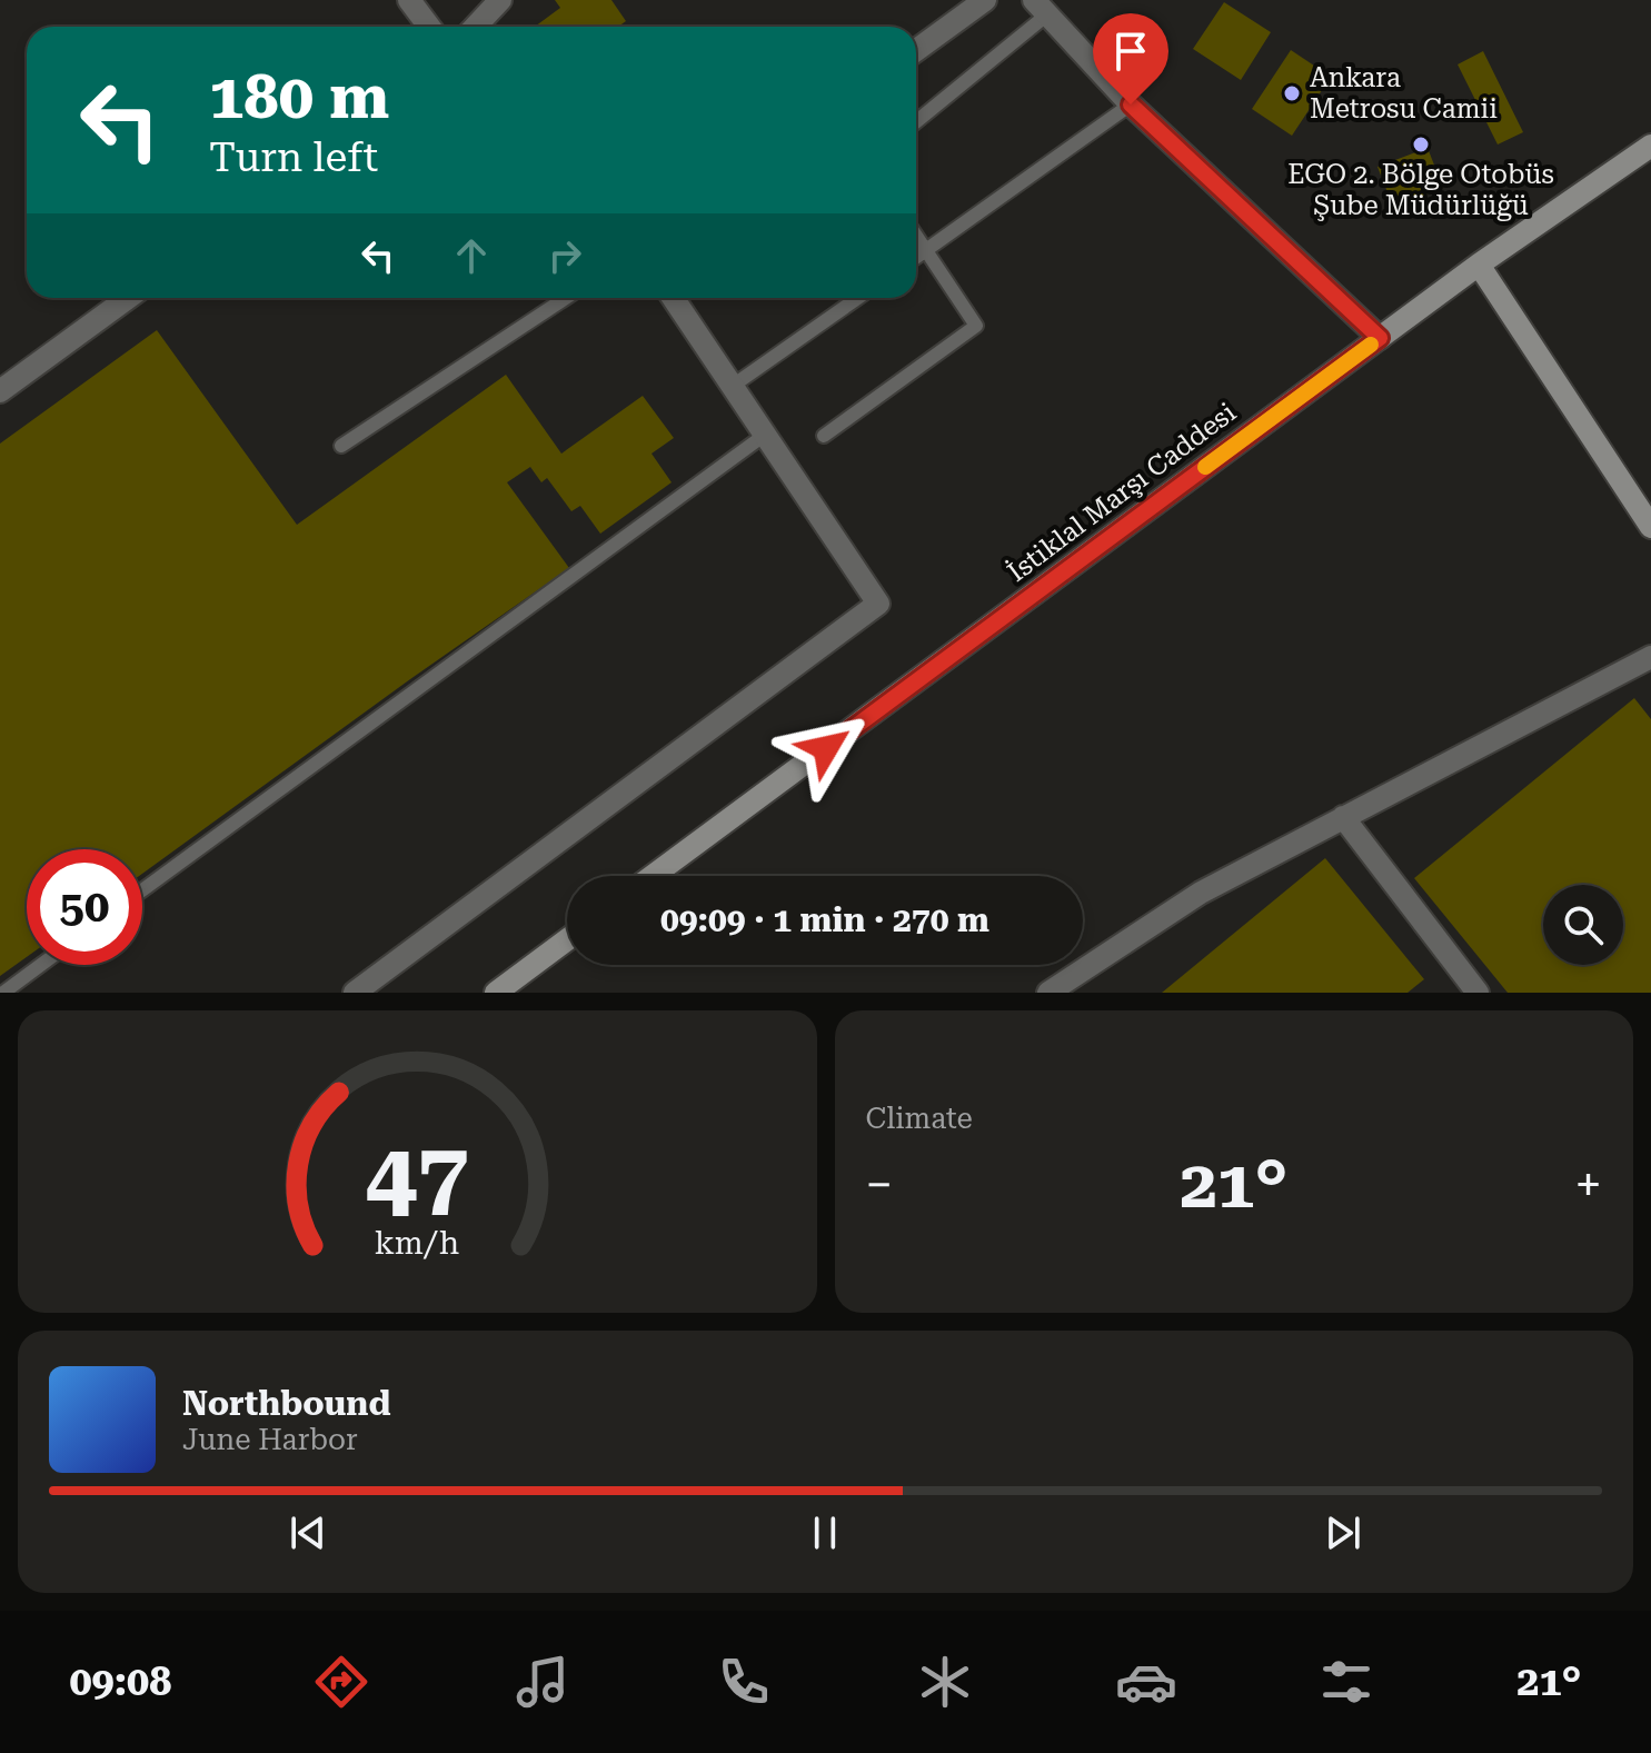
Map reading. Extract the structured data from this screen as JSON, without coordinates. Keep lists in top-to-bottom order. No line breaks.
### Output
{"streets":{"main road":["İstiklal Marşı Caddesi"]},"places":["Ankara Metrosu Camii","EGO 2. Bölge Otobüs Şube Müdürlüğü"],"page":{"turn":["180 m","Turn left"],"limit":"50","trip":"09:09 · 1 min · 270 m","tile":"Climate","heat":["−","21°","+"],"song":["Northbound","June Harbor"],"tabs":["09:08","21°"],"gauge":["47","km/h"]}}
